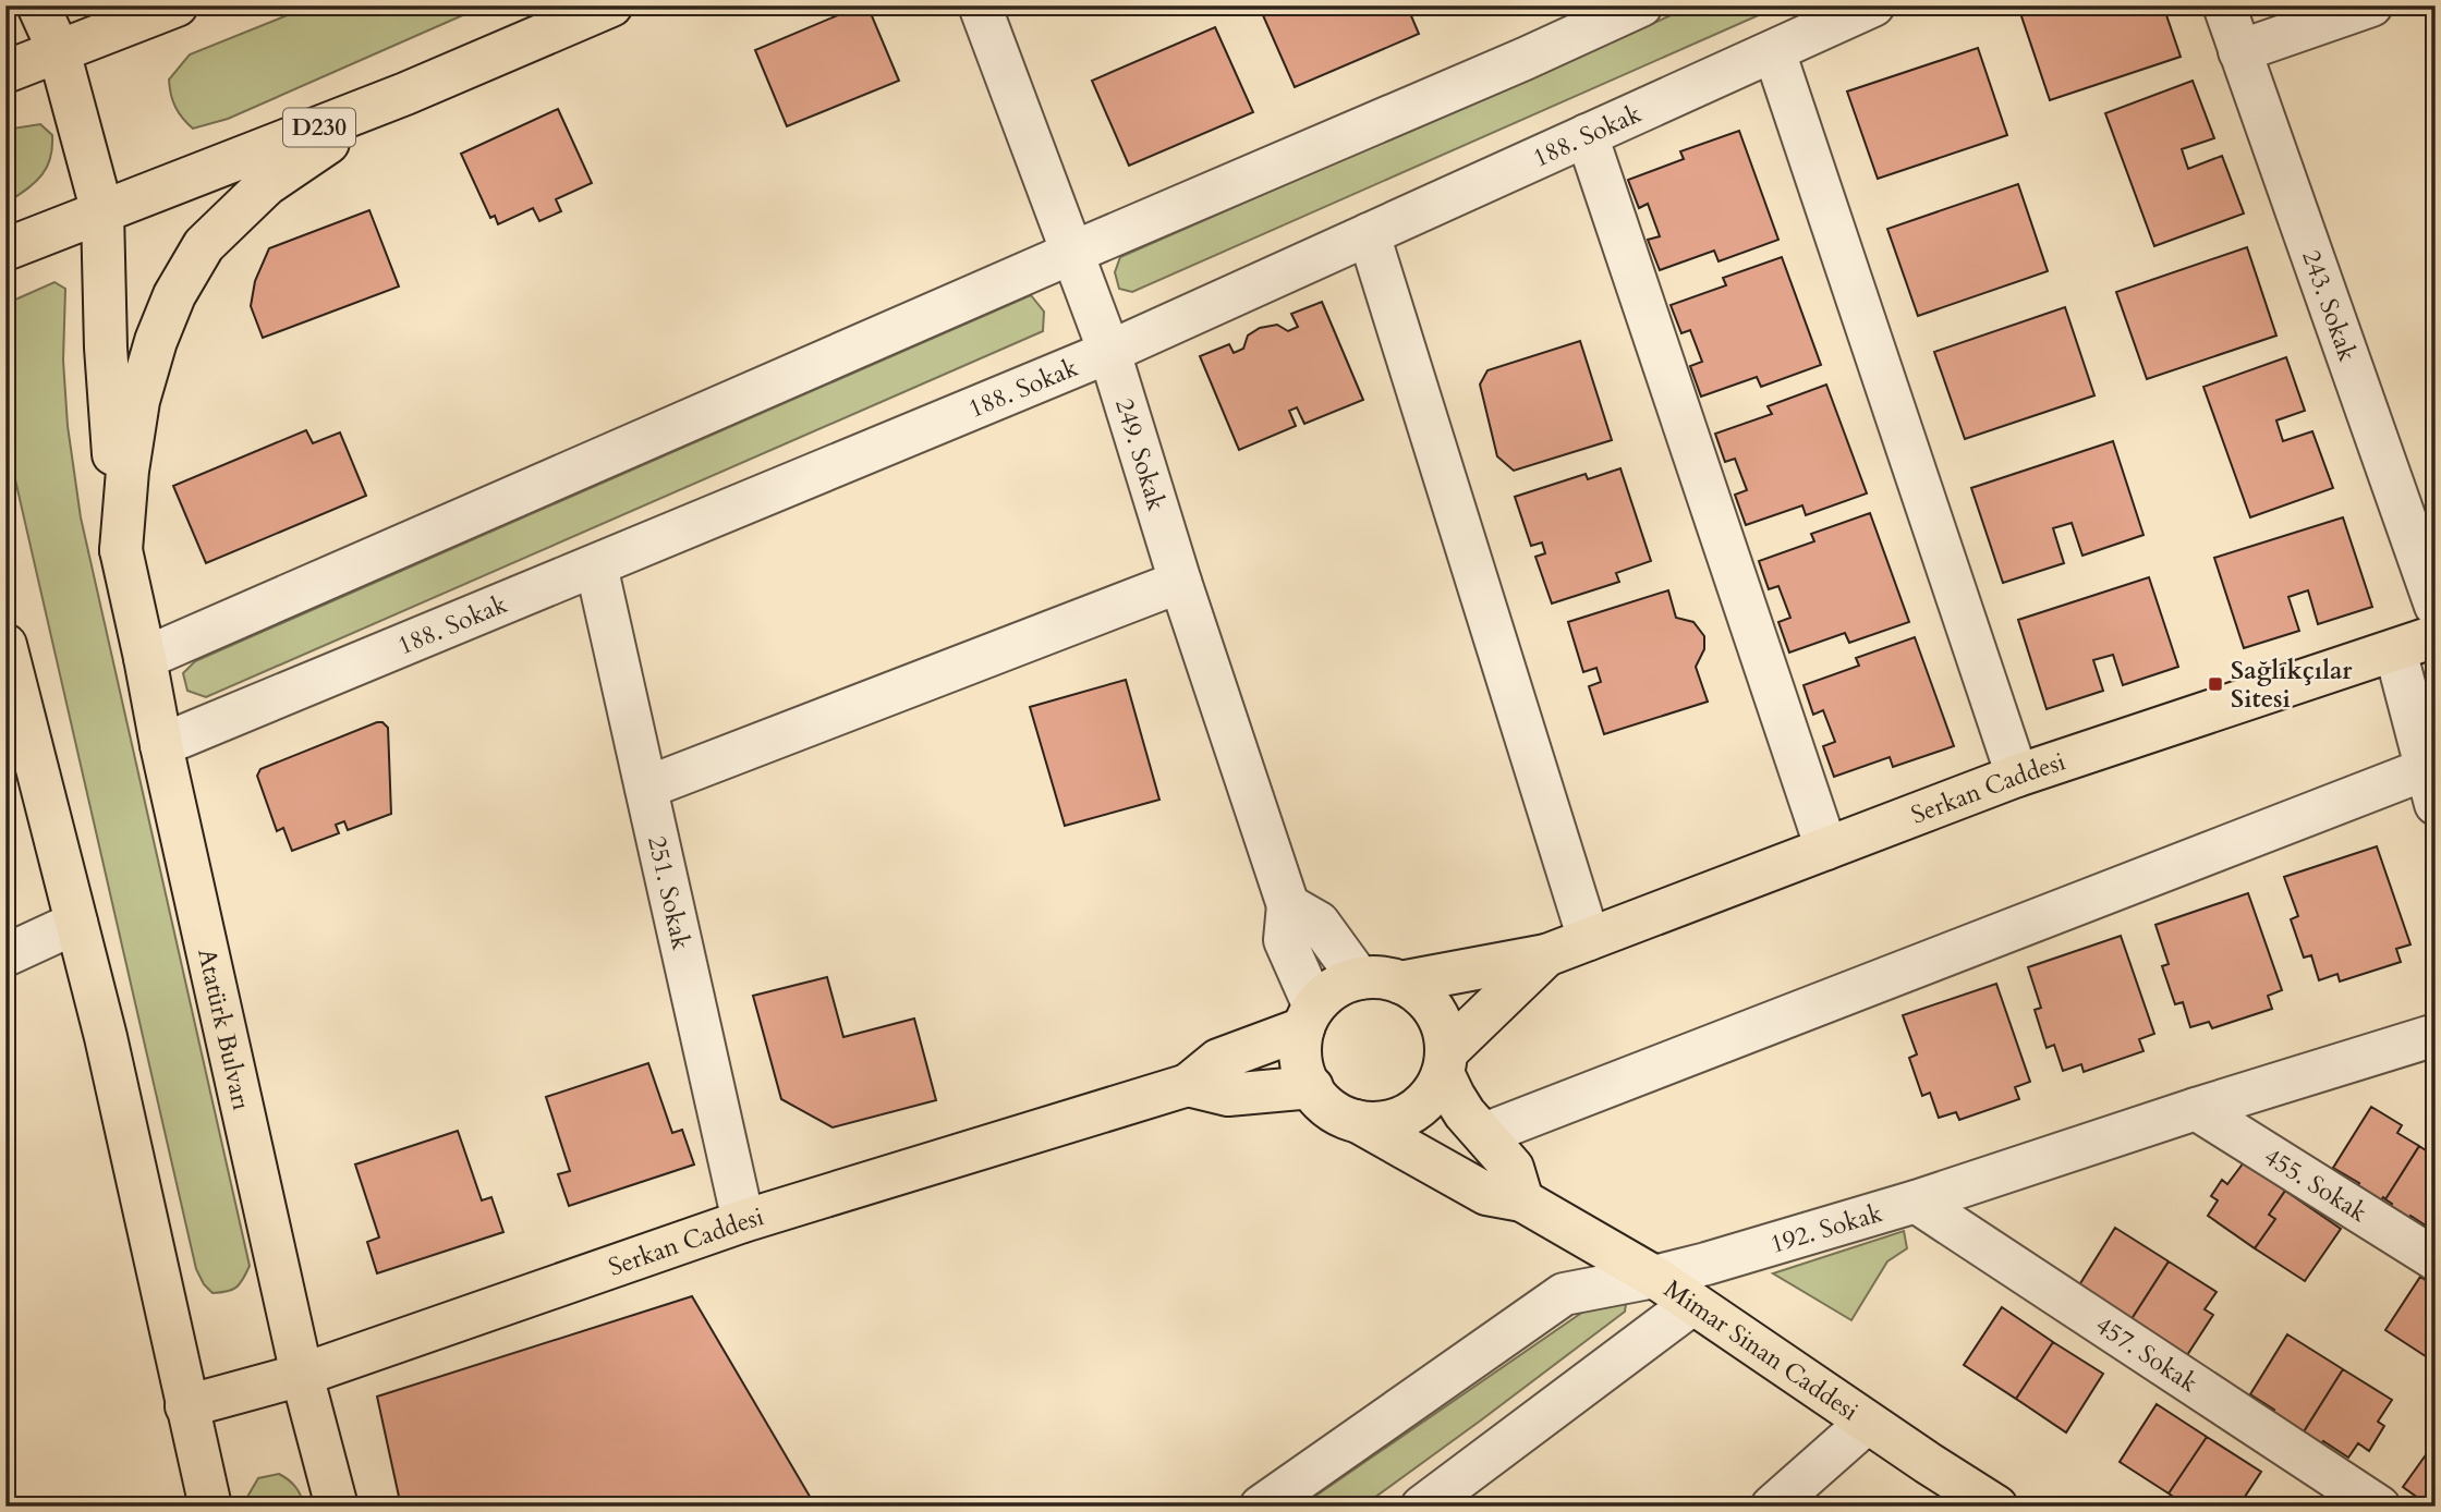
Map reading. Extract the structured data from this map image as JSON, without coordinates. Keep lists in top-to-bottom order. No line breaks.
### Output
{"streets":{"main road":["D230","Serkan Caddesi","Atatürk Bulvarı","Mimar Sinan Caddesi"],"street":["188. Sokak","243. Sokak","249. Sokak","251. Sokak","455. Sokak","192. Sokak","457. Sokak"]},"crossings":[["188. Sokak","249. Sokak"],["188. Sokak","251. Sokak"],["188. Sokak","Atatürk Bulvarı"],["Serkan Caddesi","251. Sokak"],["Serkan Caddesi","Atatürk Bulvarı"],["Serkan Caddesi","Mimar Sinan Caddesi"],["455. Sokak","192. Sokak"],["192. Sokak","Mimar Sinan Caddesi"],["192. Sokak","457. Sokak"]],"places":{"transit":["Sağlıkçılar Sitesi"]}}
